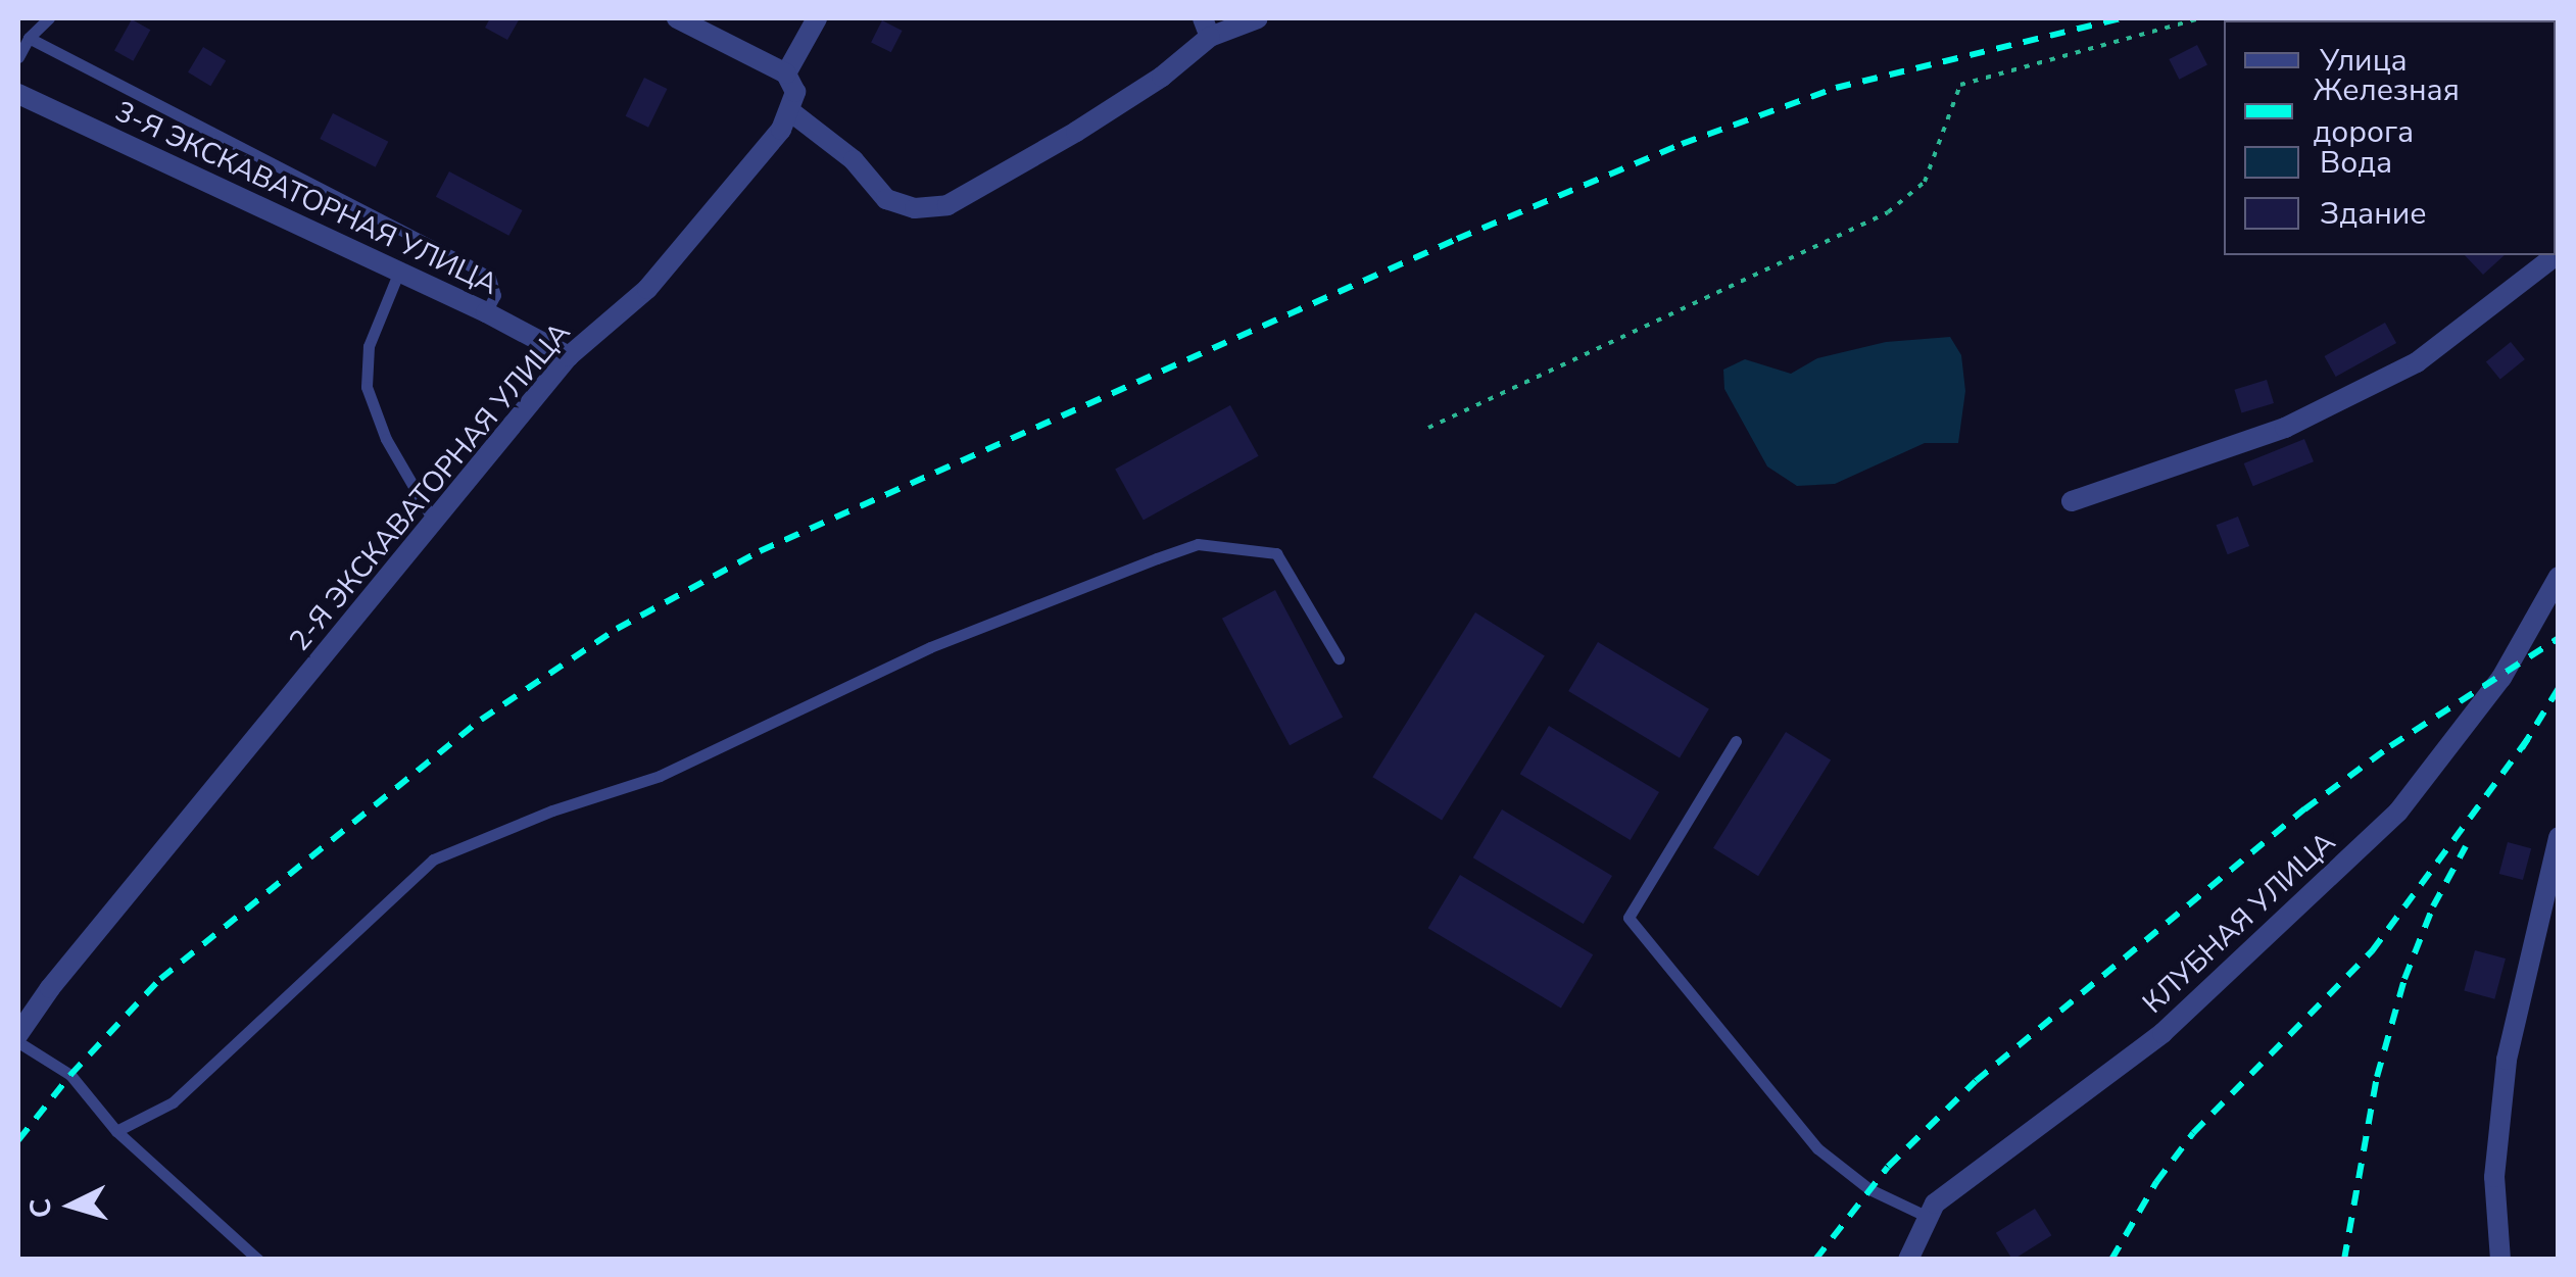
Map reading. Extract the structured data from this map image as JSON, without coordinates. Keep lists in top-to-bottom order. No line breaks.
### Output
{"streets":{"street":["3-Я ЭКСКАВАТОРНАЯ УЛИЦА","2-Я ЭКСКАВАТОРНАЯ УЛИЦА","КЛУБНАЯ УЛИЦА"]},"crossings":[["3-Я ЭКСКАВАТОРНАЯ УЛИЦА","2-Я ЭКСКАВАТОРНАЯ УЛИЦА"]],"legend":["Улица","Железная дорога","Вода","Здание"],"north":"left"}
